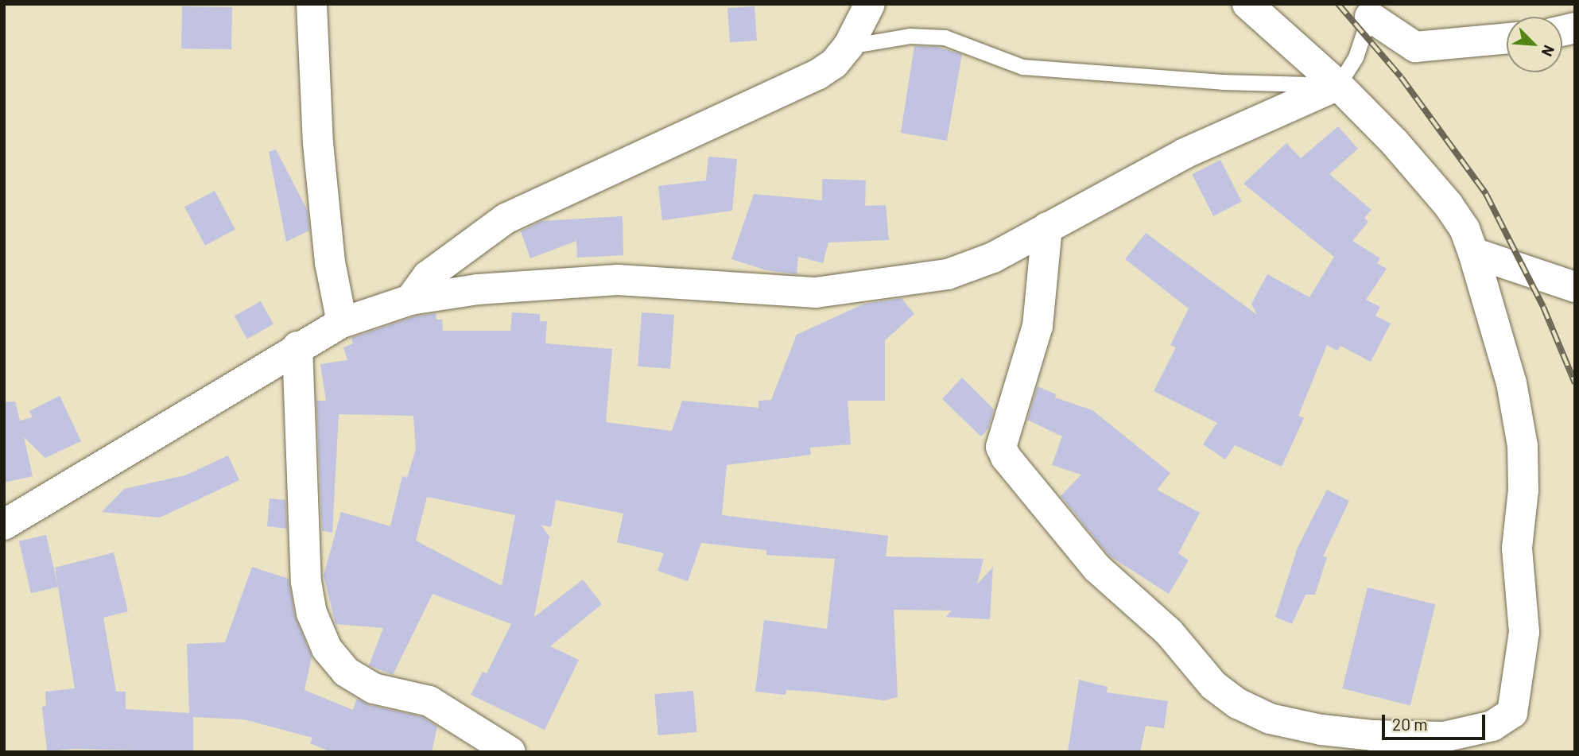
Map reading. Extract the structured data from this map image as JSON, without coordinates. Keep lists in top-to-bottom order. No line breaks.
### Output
{"scale_bar":"20 m","north":"bottom right"}
